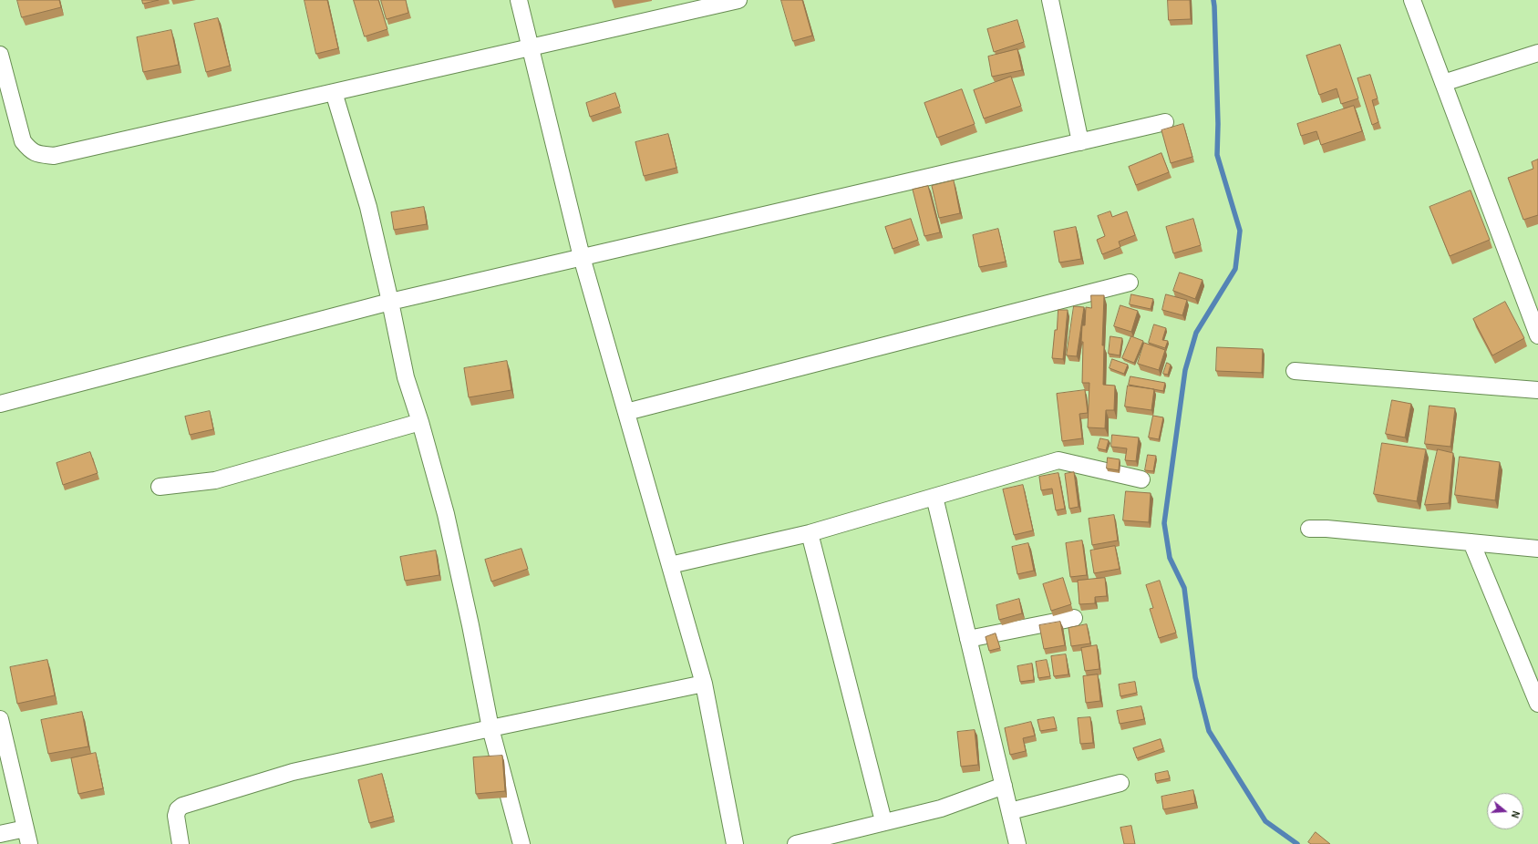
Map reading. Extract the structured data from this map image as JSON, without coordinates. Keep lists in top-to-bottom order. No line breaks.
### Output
{"north":"right"}
